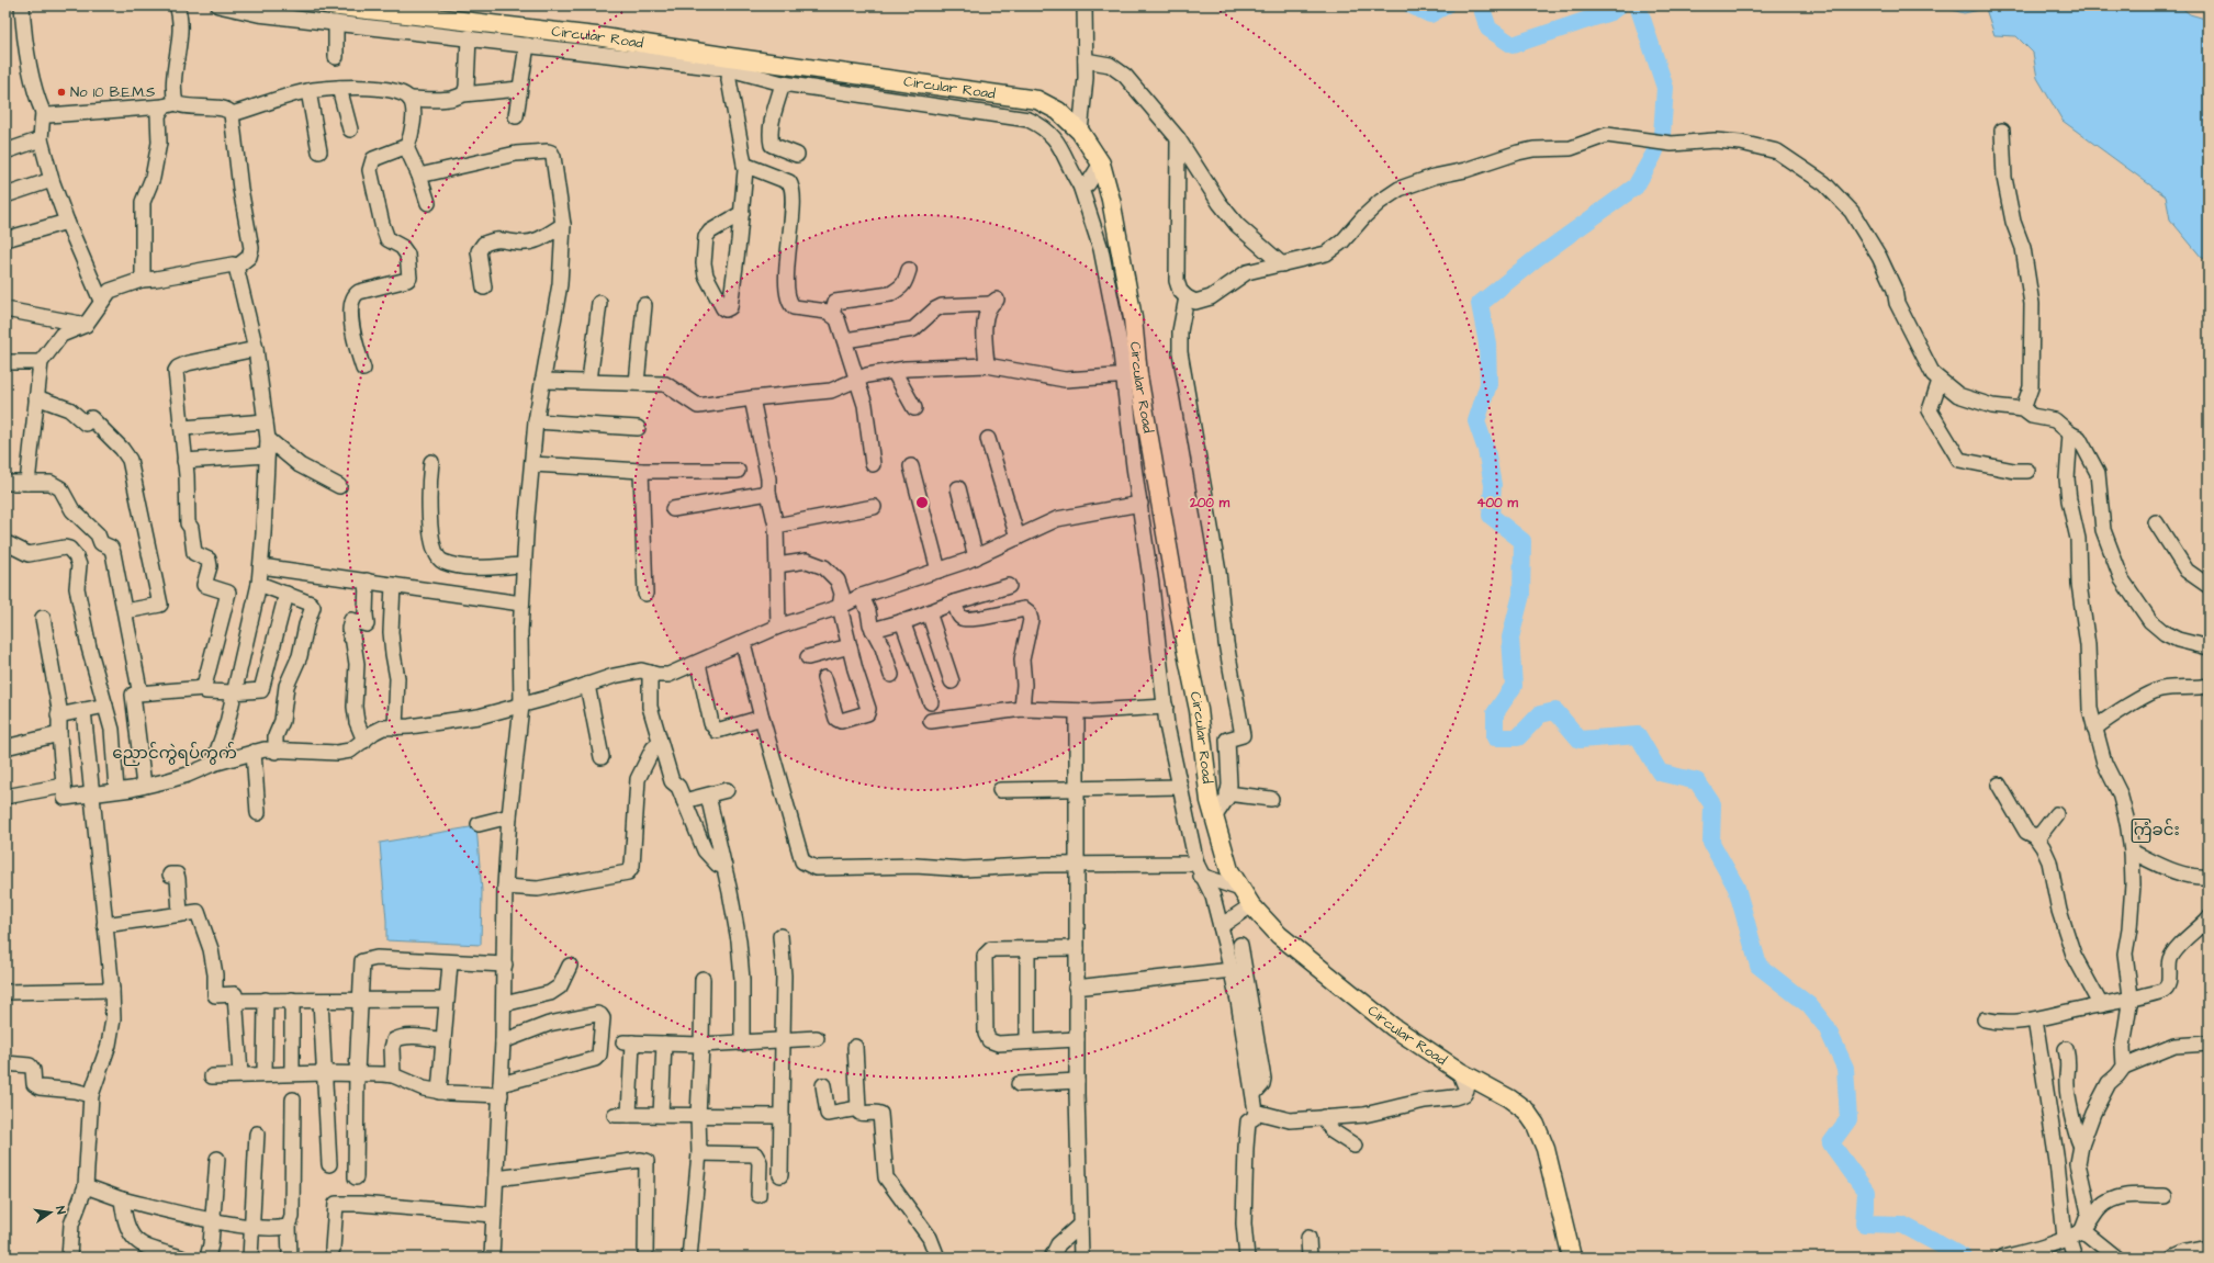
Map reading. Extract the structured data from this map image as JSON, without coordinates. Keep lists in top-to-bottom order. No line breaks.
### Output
{"streets":{"main road":["Circular Road"]},"districts":["ညောင်ကွဲရပ်ကွက်","ကြံခင်း"],"places":["No 10 B.E.M.S"],"north":"right","rings":["200 m","400 m"]}
